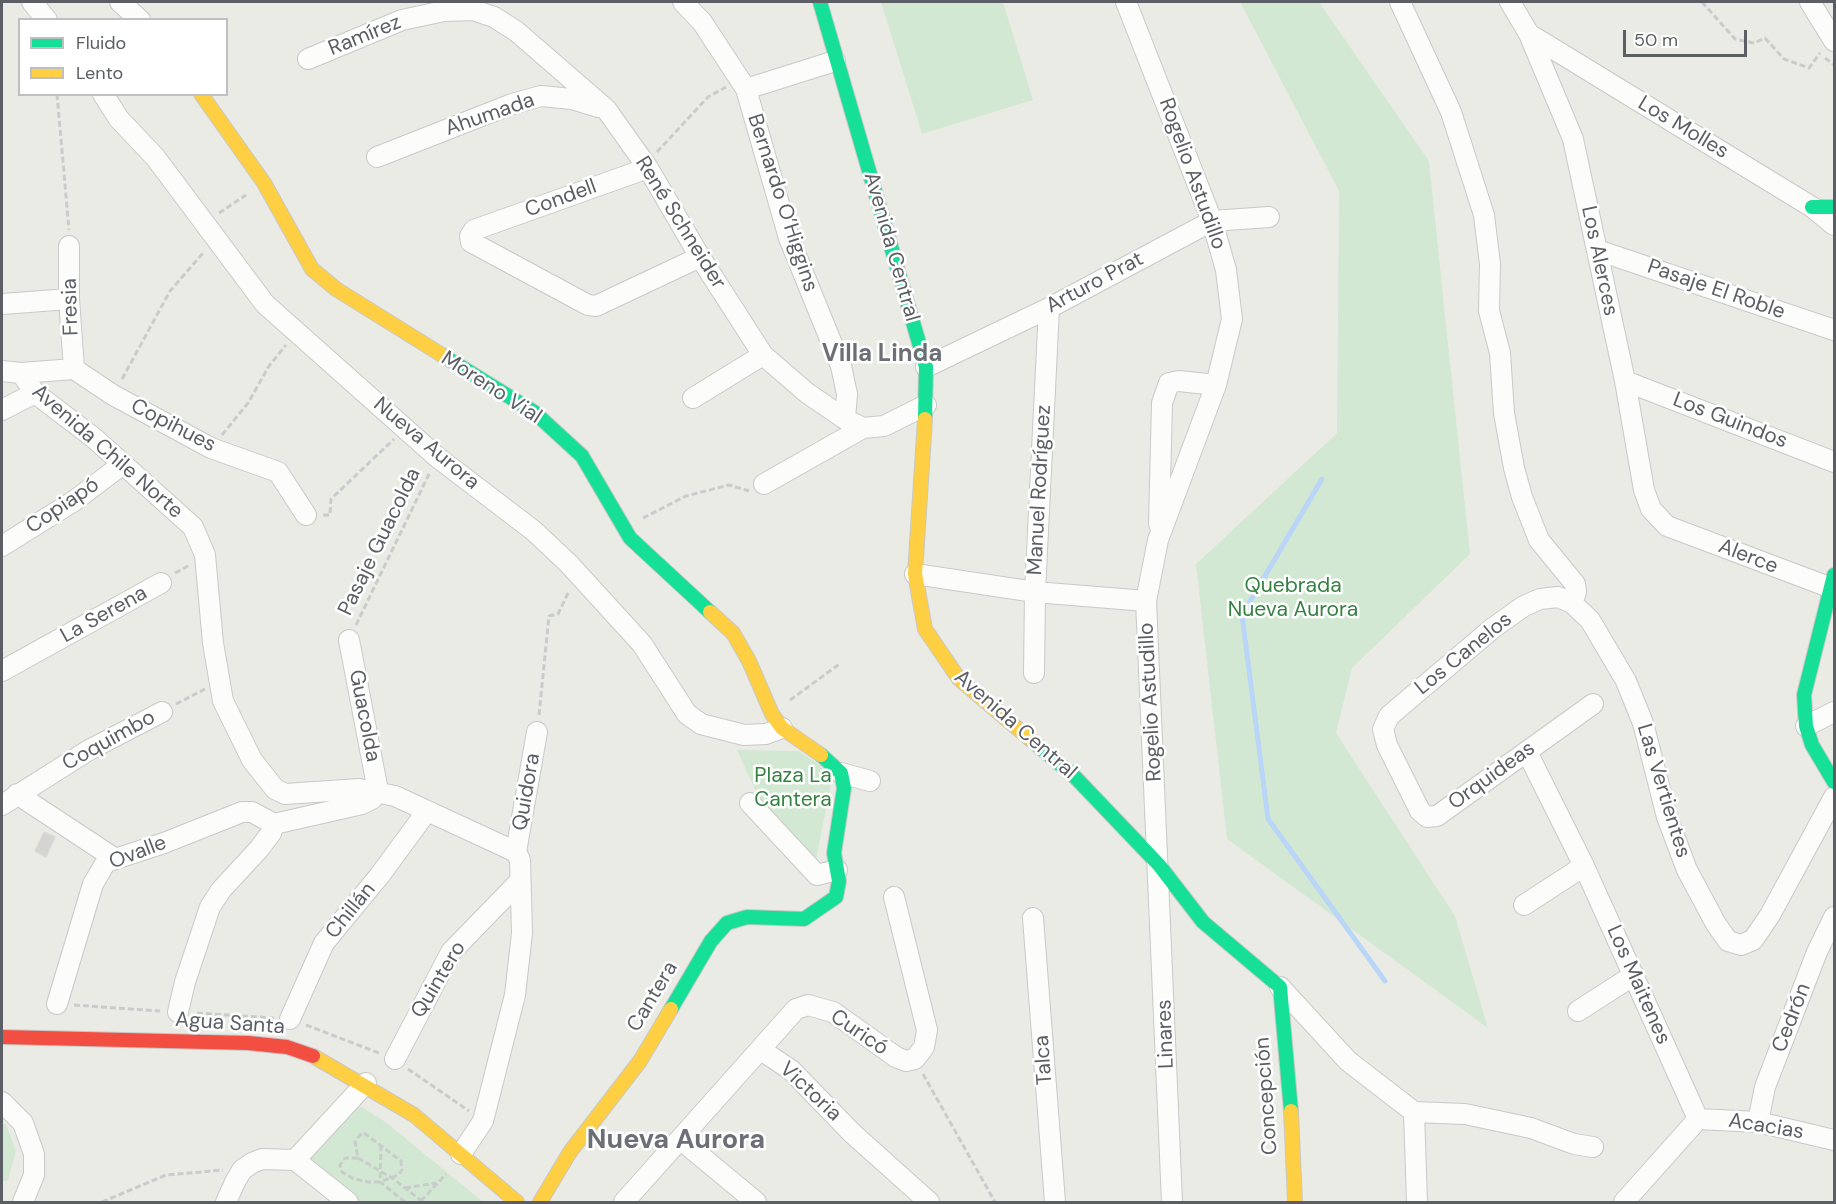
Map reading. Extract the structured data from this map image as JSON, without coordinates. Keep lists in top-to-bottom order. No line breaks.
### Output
{"streets":{"street":["Ramírez","Ahumada","Los Molles","Rogelio Astudillo","Condell","Bernardo O’Higgins","René Schneider","Avenida Central","Los Alerces","Arturo Prat","Pasaje El Roble","Fresia","Moreno Vial","Los Guindos","Copihues","Nueva Aurora","Avenida Chile Norte","Manuel Rodríguez","Copiapó","Alerce","La Serena","Los Canelos","Guacolda","Coquimbo","Orquideas","Las Vertientes","Quidora","Ovalle","Chillán","Quintero","Los Maitenes","Cantera","Cedrón","Agua Santa","Curicó","Linares","Talca","Victoria","Concepción","Acacias"],"path":["Pasaje Guacolda"]},"crossings":[["Ramírez","René Schneider"],["Ahumada","René Schneider"],["Los Molles","Los Alerces"],["Rogelio Astudillo","Avenida Central"],["Rogelio Astudillo","Arturo Prat"],["Rogelio Astudillo","Linares"],["Condell","René Schneider"],["Bernardo O’Higgins","René Schneider"],["Avenida Central","Arturo Prat"],["Avenida Central","Linares"],["Avenida Central","Concepción"],["Los Alerces","Pasaje El Roble"],["Los Alerces","Los Guindos"],["Los Alerces","Alerce"],["Arturo Prat","Manuel Rodríguez"],["Fresia","Copihues"],["Moreno Vial","Nueva Aurora"],["Nueva Aurora","Pasaje Guacolda"],["Avenida Chile Norte","Copiapó"],["Avenida Chile Norte","La Serena"],["Avenida Chile Norte","Guacolda"],["Avenida Chile Norte","Coquimbo"],["Avenida Chile Norte","Quidora"],["Avenida Chile Norte","Chillán"],["Pasaje Guacolda","Guacolda"],["Los Canelos","Orquideas"],["Los Canelos","Las Vertientes"],["Orquideas","Los Maitenes"],["Los Maitenes","Acacias"],["Cedrón","Acacias"],["Curicó","Victoria"]],"districts":["Villa Linda","Nueva Aurora"],"parks":["Quebrada Nueva Aurora","Plaza La Cantera"],"legend":["Fluido","Lento"],"scale_bar":"50 m"}
